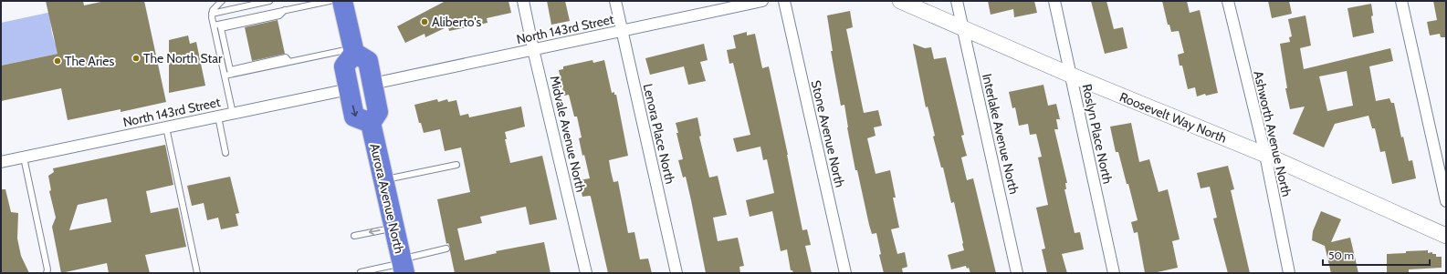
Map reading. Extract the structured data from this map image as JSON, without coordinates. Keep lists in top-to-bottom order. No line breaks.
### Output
{"streets":{"highway":["Aurora Avenue North"],"street":["North 143rd Street","Roosevelt Way North","Midvale Avenue North","Lenora Place North","Stone Avenue North","Interlake Avenue North","Roslyn Place North","Ashworth Avenue North"]},"crossings":[["North 143rd Street","Midvale Avenue North"],["North 143rd Street","Lenora Place North"],["Roosevelt Way North","Interlake Avenue North"],["Roosevelt Way North","Roslyn Place North"],["Roosevelt Way North","Ashworth Avenue North"]],"places":["Aliberto's","The North Star","The Aries"],"scale_bar":"50 m"}
